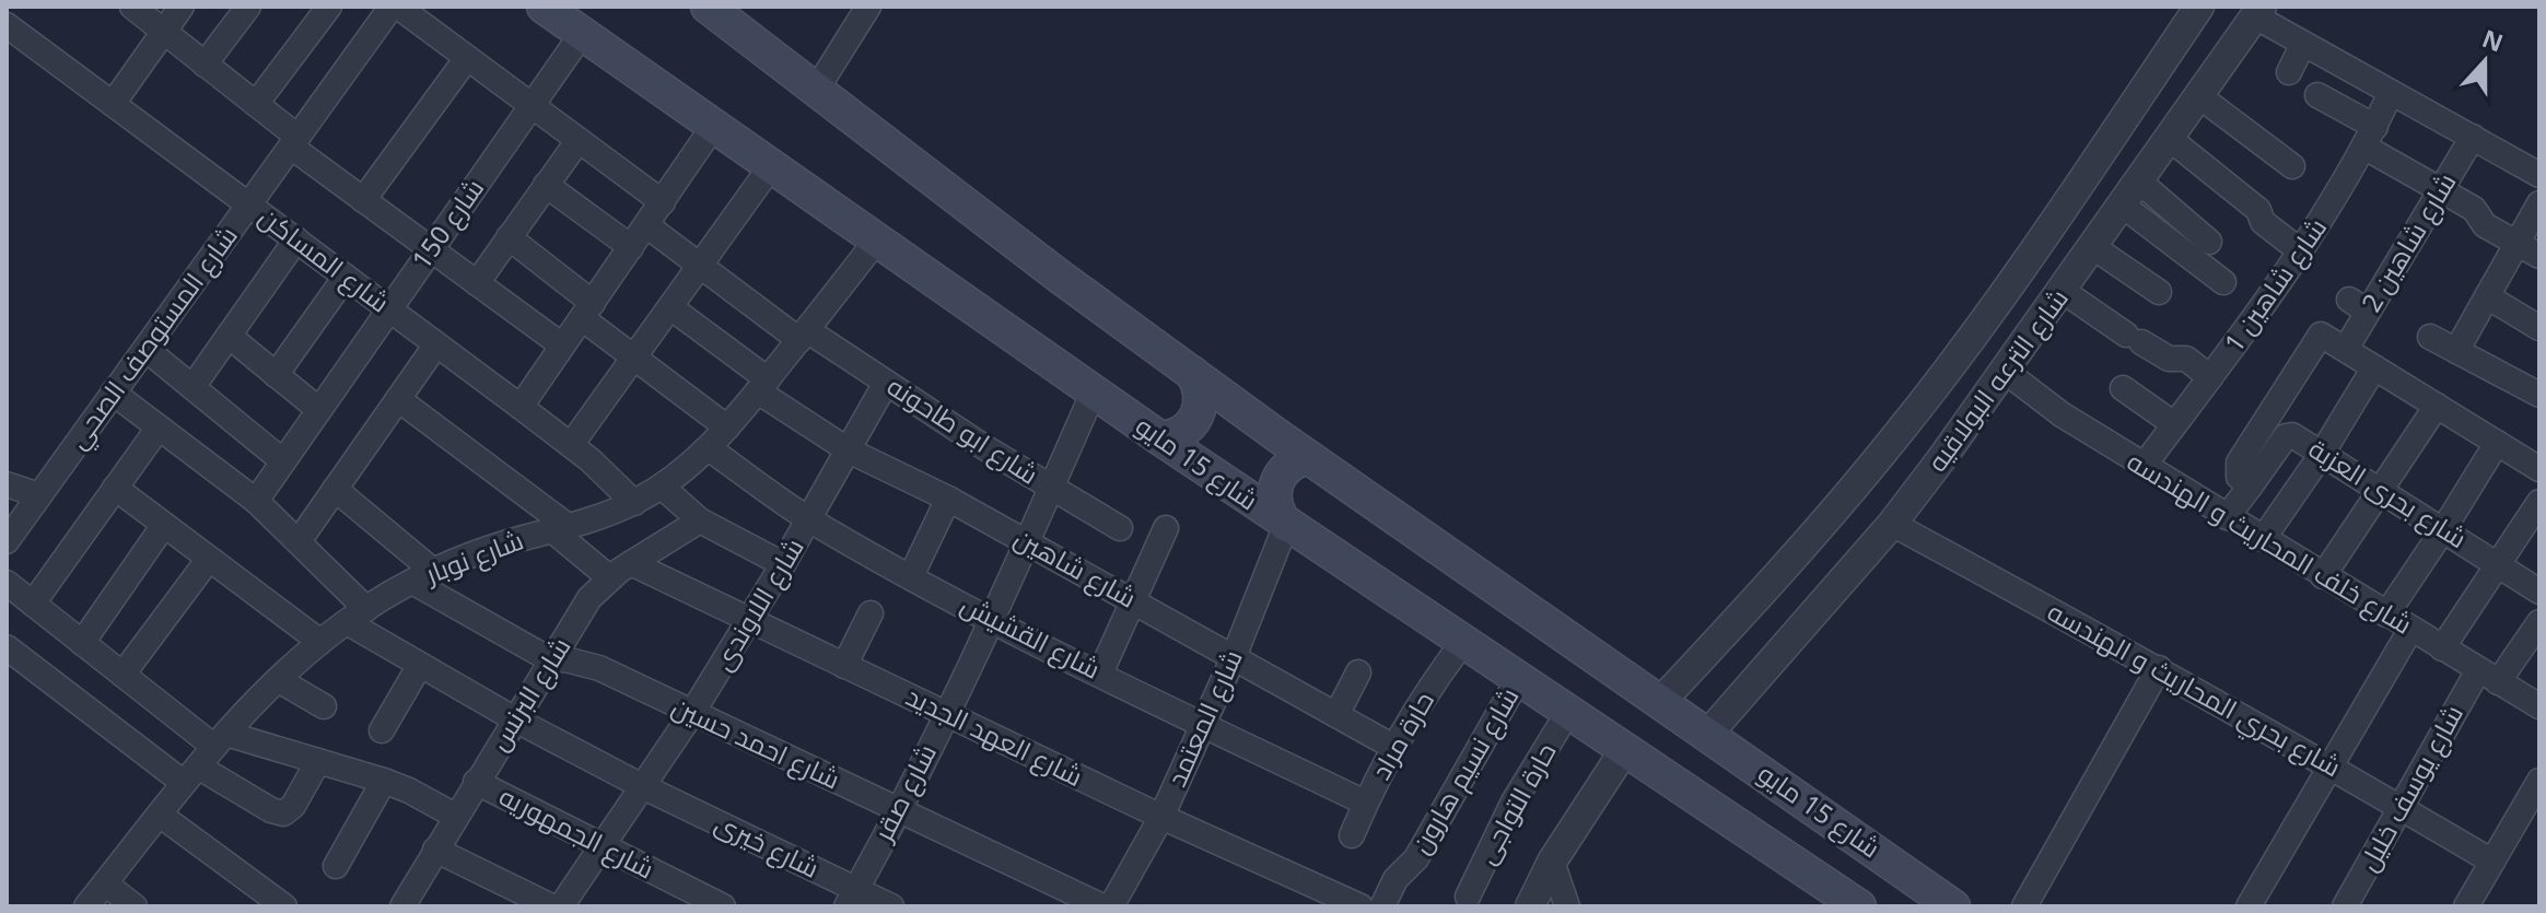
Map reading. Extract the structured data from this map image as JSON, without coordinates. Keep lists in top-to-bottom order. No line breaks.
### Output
{"streets":{"main road":["شارع 15 مايو"],"street":["شارع 150","شارع شاهين 2","شارع المساكن","شارع شاهين 1","شارع المستوصف الصحي","شارع الترعه البولاقيه","شارع ابو طاحونه","شارع بحرى العزبة","شارع خلف المحاريث و الهندسه","شارع نوبار","شارع شاهين","شارع اللاوندى","شارع القشيش","شارع بحري المحاريث و الهندسه","شارع البرنس","شارع المعتمد","حارة مراد","شارع العهد الجديد","شارع احمد حسين","شارع نسيم هارون","شارع يوسف خليل","شارع صقر","حارة التواجى","شارع الجمهوريه","شارع خيرى"]},"crossings":[["شارع 150","شارع المساكن"],["شارع 150","شارع 15 مايو"],["شارع 150","شارع خيرى"],["شارع المساكن","شارع المستوصف الصحي"],["شارع المساكن","شارع نوبار"],["شارع شاهين 1","شارع خلف المحاريث و الهندسه"],["شارع المستوصف الصحي","شارع خيرى"],["شارع الترعه البولاقيه","شارع 15 مايو"],["شارع الترعه البولاقيه","شارع خلف المحاريث و الهندسه"],["شارع الترعه البولاقيه","شارع بحري المحاريث و الهندسه"],["شارع ابو طاحونه","شارع نوبار"],["شارع ابو طاحونه","شارع اللاوندى"],["شارع ابو طاحونه","شارع صقر"],["شارع 15 مايو","شارع نوبار"],["شارع 15 مايو","شارع المعتمد"],["شارع 15 مايو","حارة مراد"],["شارع 15 مايو","شارع نسيم هارون"],["شارع 15 مايو","شارع صقر"],["شارع 15 مايو","حارة التواجى"],["شارع خلف المحاريث و الهندسه","شارع يوسف خليل"],["شارع نوبار","شارع شاهين"],["شارع نوبار","شارع القشيش"],["شارع نوبار","شارع احمد حسين"],["شارع نوبار","شارع خيرى"],["شارع شاهين","شارع اللاوندى"],["شارع شاهين","شارع المعتمد"],["شارع شاهين","حارة مراد"],["شارع شاهين","شارع صقر"],["شارع اللاوندى","شارع القشيش"],["شارع اللاوندى","شارع العهد الجديد"],["شارع اللاوندى","شارع احمد حسين"],["شارع اللاوندى","شارع الجمهوريه"],["شارع اللاوندى","شارع خيرى"],["شارع القشيش","شارع المعتمد"],["شارع القشيش","حارة مراد"],["شارع القشيش","شارع صقر"],["شارع بحري المحاريث و الهندسه","شارع يوسف خليل"],["شارع البرنس","شارع العهد الجديد"],["شارع البرنس","شارع احمد حسين"],["شارع البرنس","شارع الجمهوريه"],["شارع البرنس","شارع خيرى"],["شارع المعتمد","شارع العهد الجديد"],["شارع العهد الجديد","شارع صقر"],["شارع احمد حسين","شارع صقر"],["شارع صقر","شارع خيرى"]],"north":"top"}
